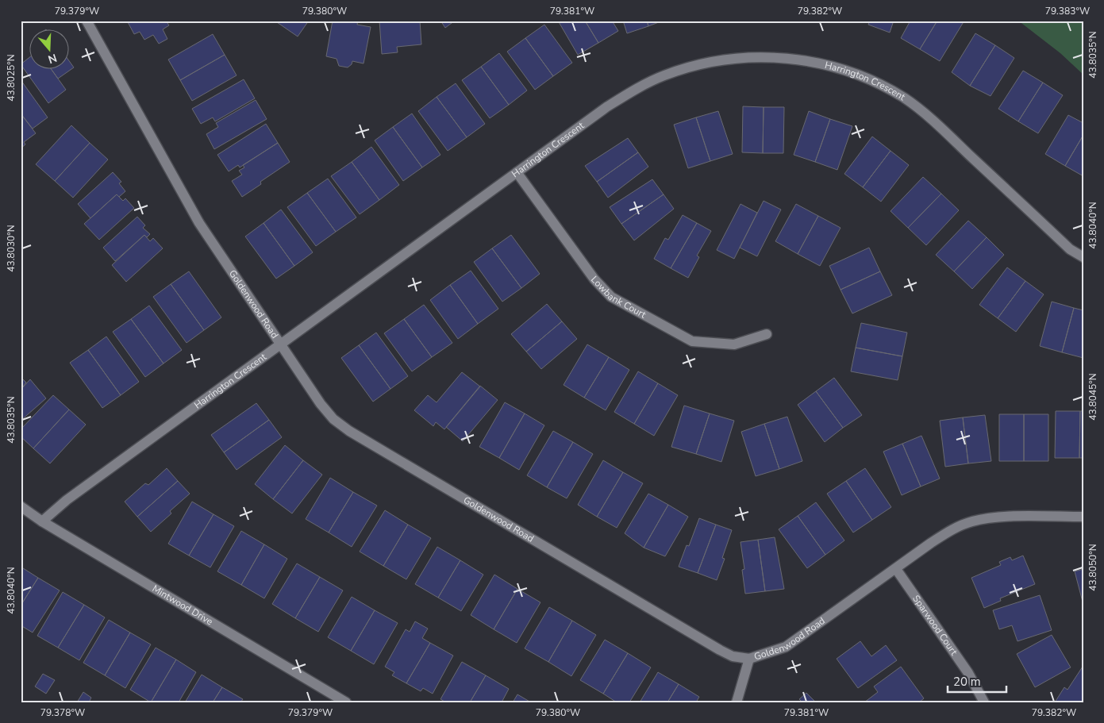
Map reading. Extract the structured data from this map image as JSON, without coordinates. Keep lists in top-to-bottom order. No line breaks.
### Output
{"streets":{"street":["Harrington Crescent","Lowbank Court","Goldenwood Road","Mintwood Drive","Sparwood Court"]},"crossings":[["Harrington Crescent","Lowbank Court"],["Harrington Crescent","Goldenwood Road"],["Harrington Crescent","Mintwood Drive"],["Goldenwood Road","Sparwood Court"]],"scale_bar":"20 m","north":"bottom","coordinates":["79.379°W","79.380°W","79.381°W","79.382°W","79.383°W","43.8035°N","43.8025°N","43.8040°N","43.8030°N","43.8045°N","43.8050°N","79.378°W"]}
